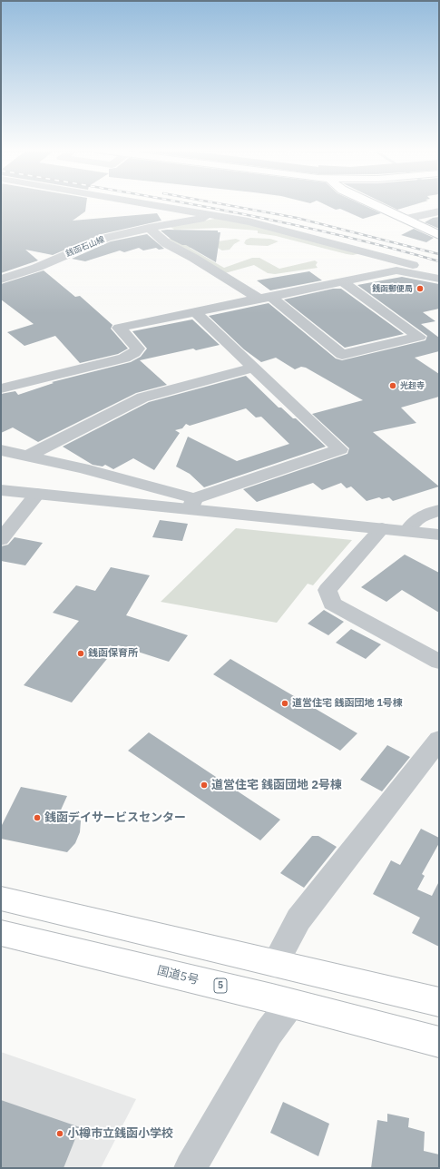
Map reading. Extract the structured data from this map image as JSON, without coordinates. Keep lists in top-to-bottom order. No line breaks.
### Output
{"streets":{"main road":["国道5号","5"],"street":["銭函石山線"]},"places":["銭函郵便局","光超寺","銭函保育所","道営住宅 銭函団地 1号棟","道営住宅 銭函団地 2号棟","銭函デイサービスセンター","小樽市立銭函小学校"]}
